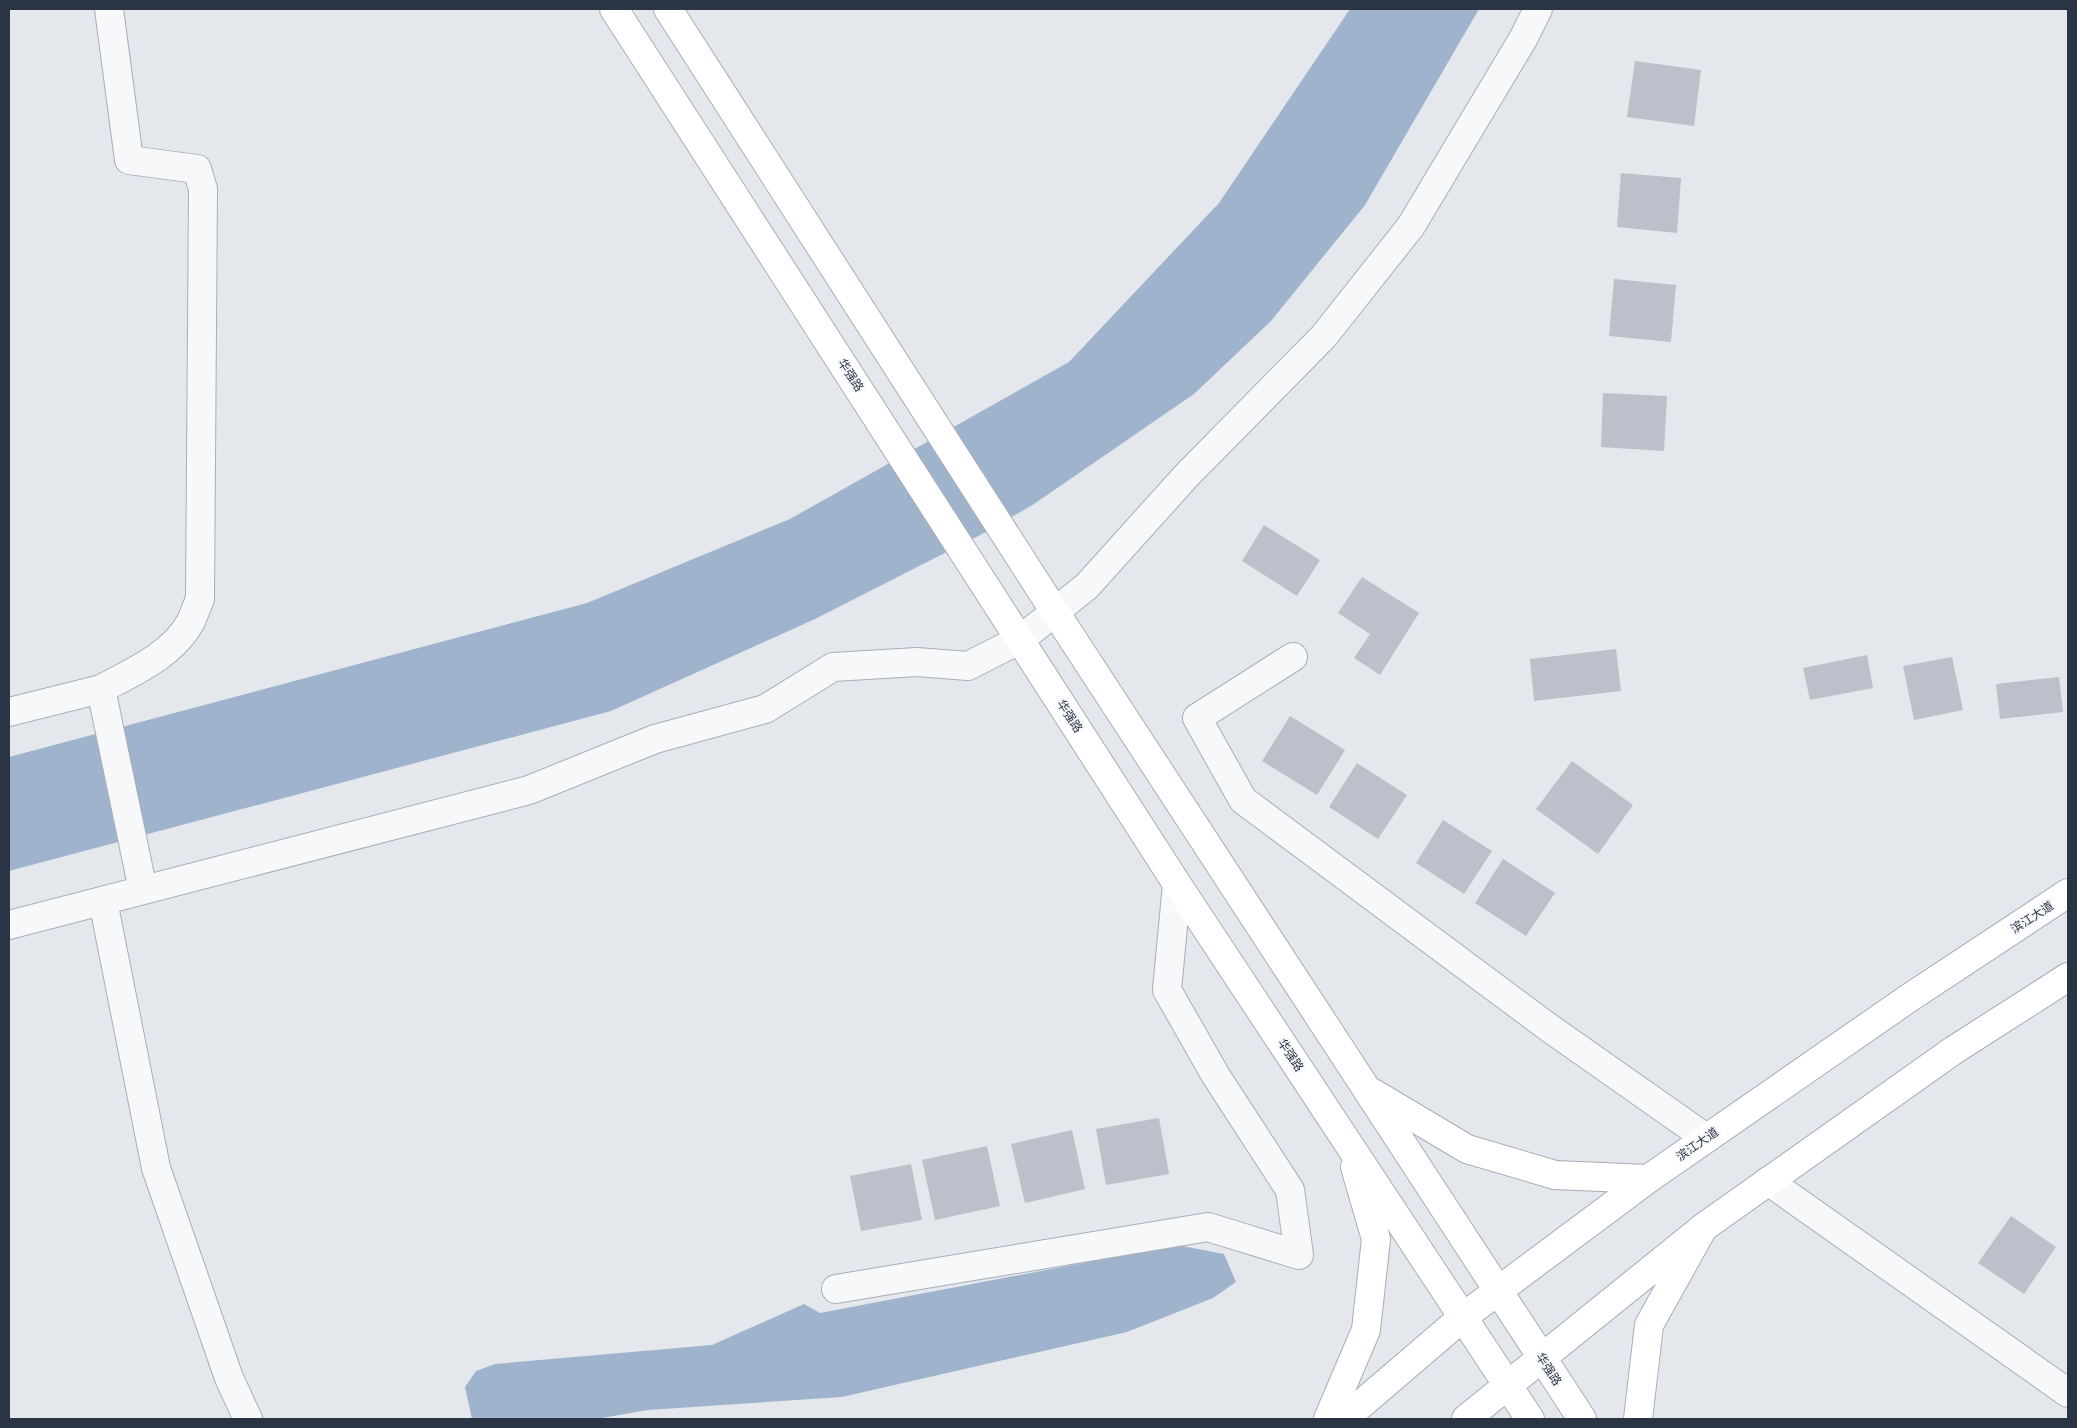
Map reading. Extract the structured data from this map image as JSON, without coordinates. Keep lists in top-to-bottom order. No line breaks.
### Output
{"streets":{"main road":["华强路","滨江大道"]},"crossings":[["华强路","滨江大道"]]}
